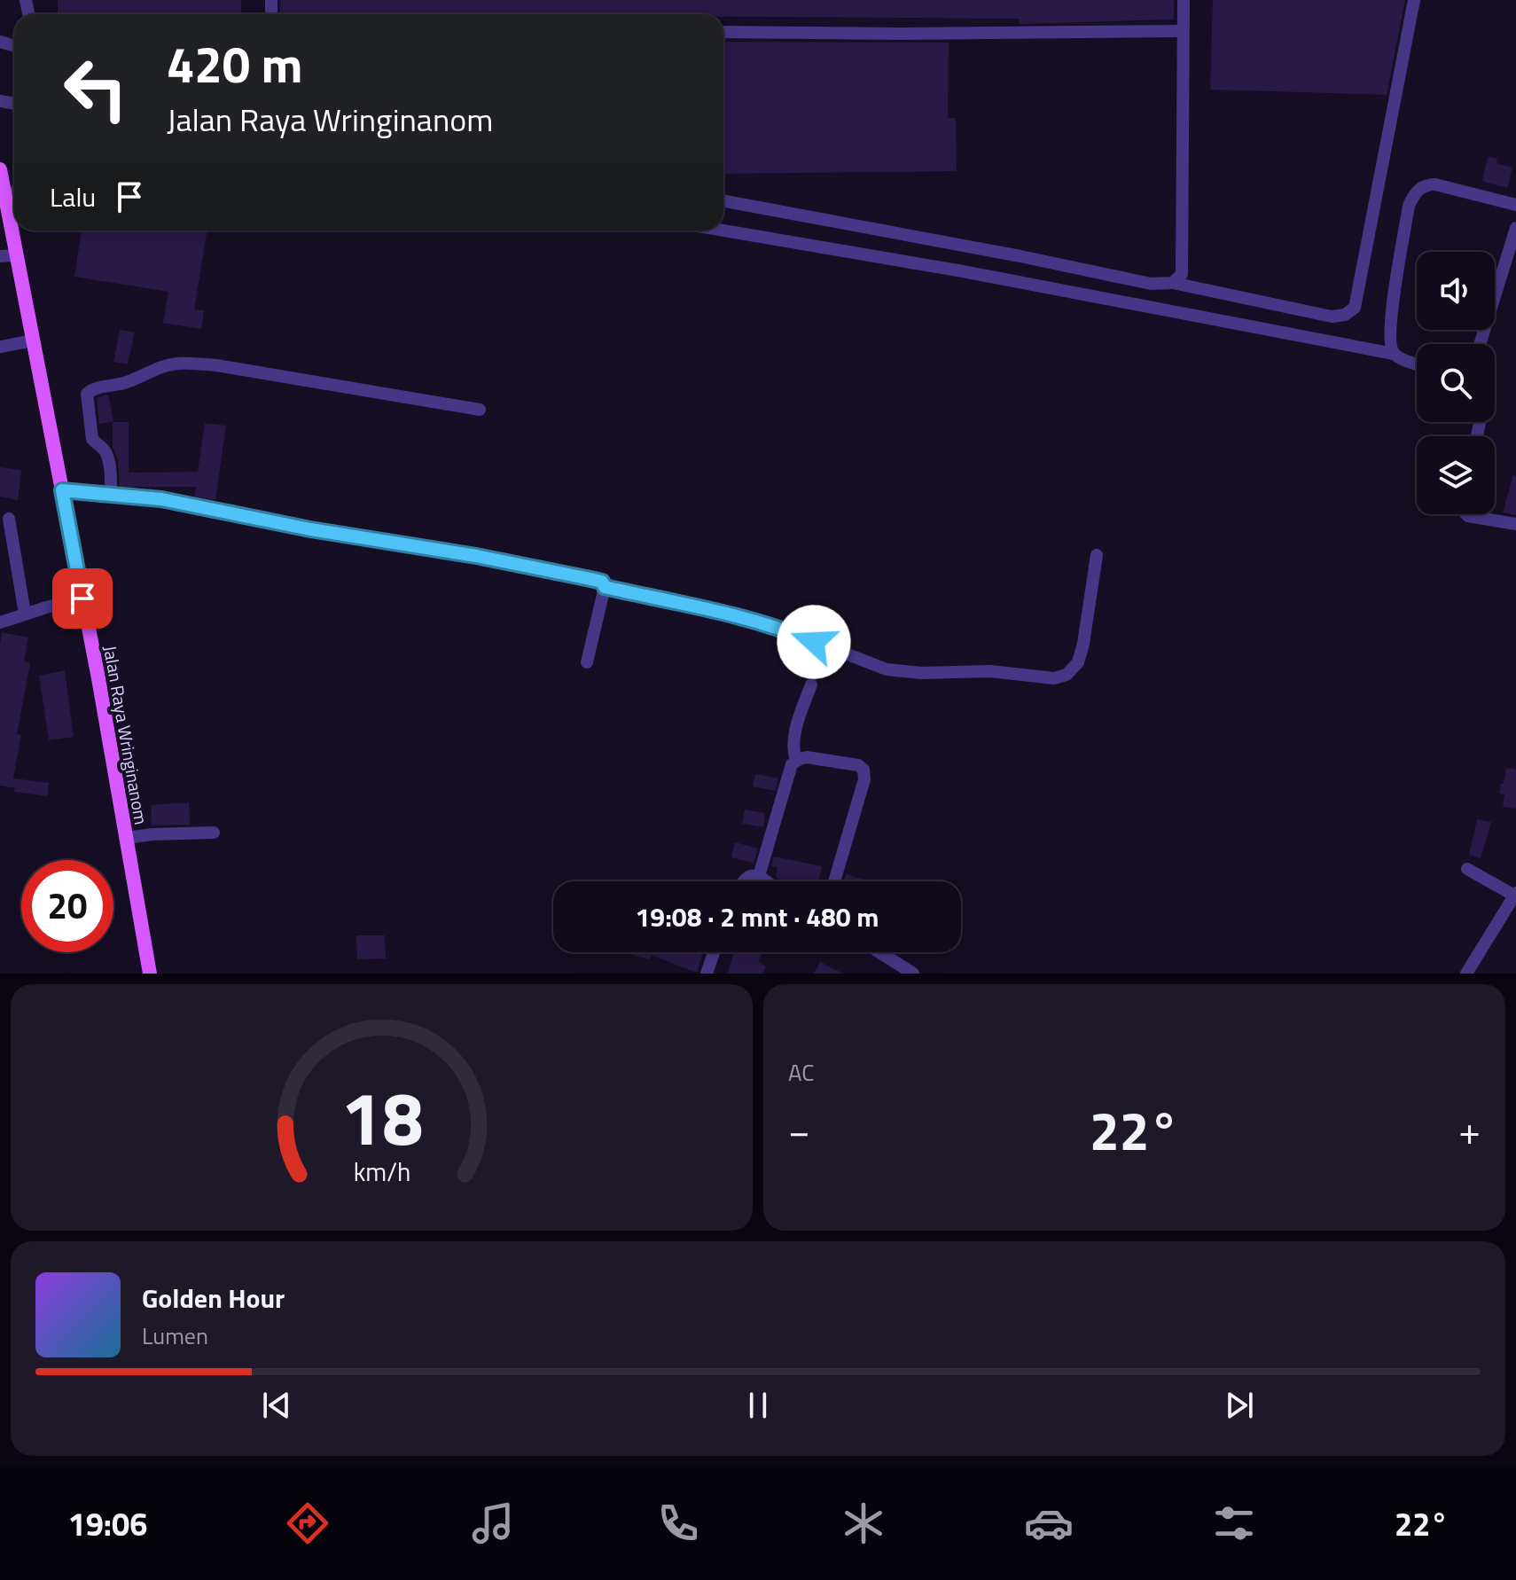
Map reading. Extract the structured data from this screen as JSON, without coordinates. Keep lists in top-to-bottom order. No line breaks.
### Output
{"streets":{"main road":["Jalan Raya Wringinanom"]},"page":{"turn":["420 m","Jalan Raya Wringinanom"],"then":"Lalu","limit":"20","trip":"19:08 · 2 mnt · 480 m","tile":"AC","heat":["−","22°","+"],"song":["Golden Hour","Lumen"],"tabs":["19:06","22°"],"gauge":["18","km/h"]}}
